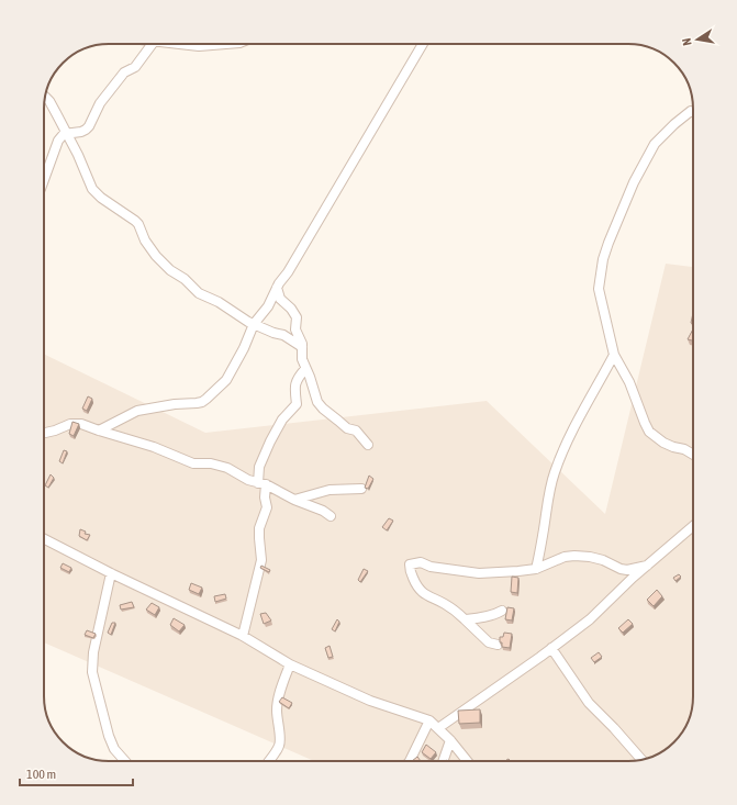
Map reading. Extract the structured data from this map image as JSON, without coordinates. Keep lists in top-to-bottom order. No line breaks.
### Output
{"scale_bar":"100 m","north":"left"}
